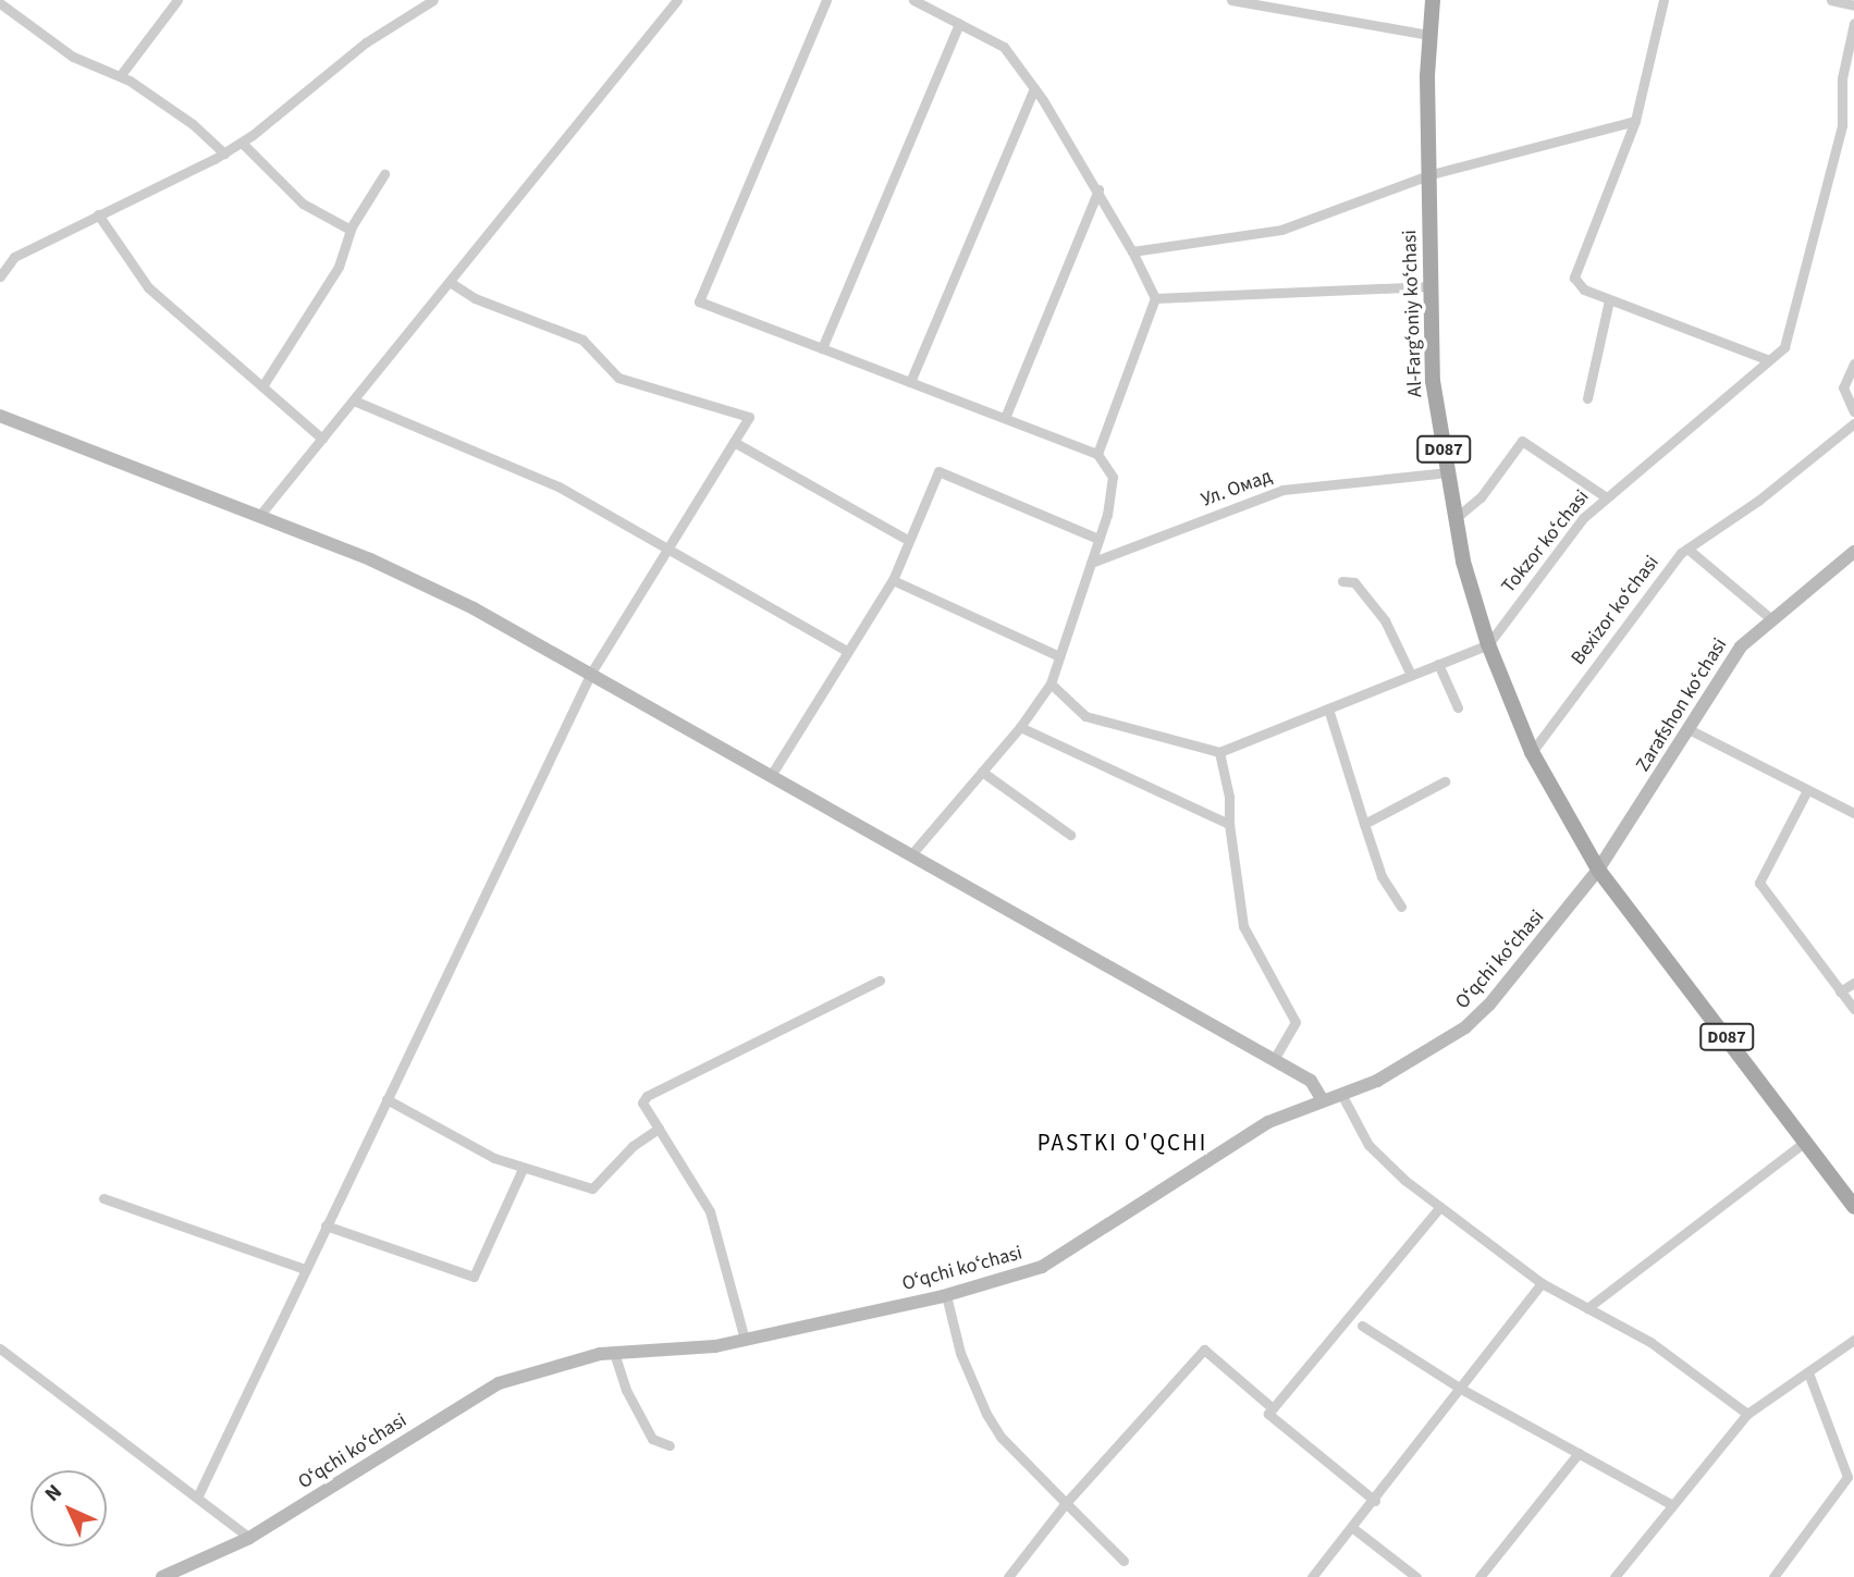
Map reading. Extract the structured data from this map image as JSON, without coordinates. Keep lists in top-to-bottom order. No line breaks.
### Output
{"streets":{"main road":["Al-Fargʻoniy koʻchasi","D087","Zarafshon koʻchasi","Oʻqchi koʻchasi"],"street":["Ул. Омад","Tokzor koʻchasi","Bexizor koʻchasi"]},"crossings":[["Al-Fargʻoniy koʻchasi","D087"],["Al-Fargʻoniy koʻchasi","Ул. Омад"],["Al-Fargʻoniy koʻchasi","Tokzor koʻchasi"],["Al-Fargʻoniy koʻchasi","Bexizor koʻchasi"],["Al-Fargʻoniy koʻchasi","Zarafshon koʻchasi"],["Al-Fargʻoniy koʻchasi","Oʻqchi koʻchasi"],["D087","Zarafshon koʻchasi"],["D087","Oʻqchi koʻchasi"],["Zarafshon koʻchasi","Oʻqchi koʻchasi"]],"districts":["PASTKI O'QCHI"],"north":"top left"}
